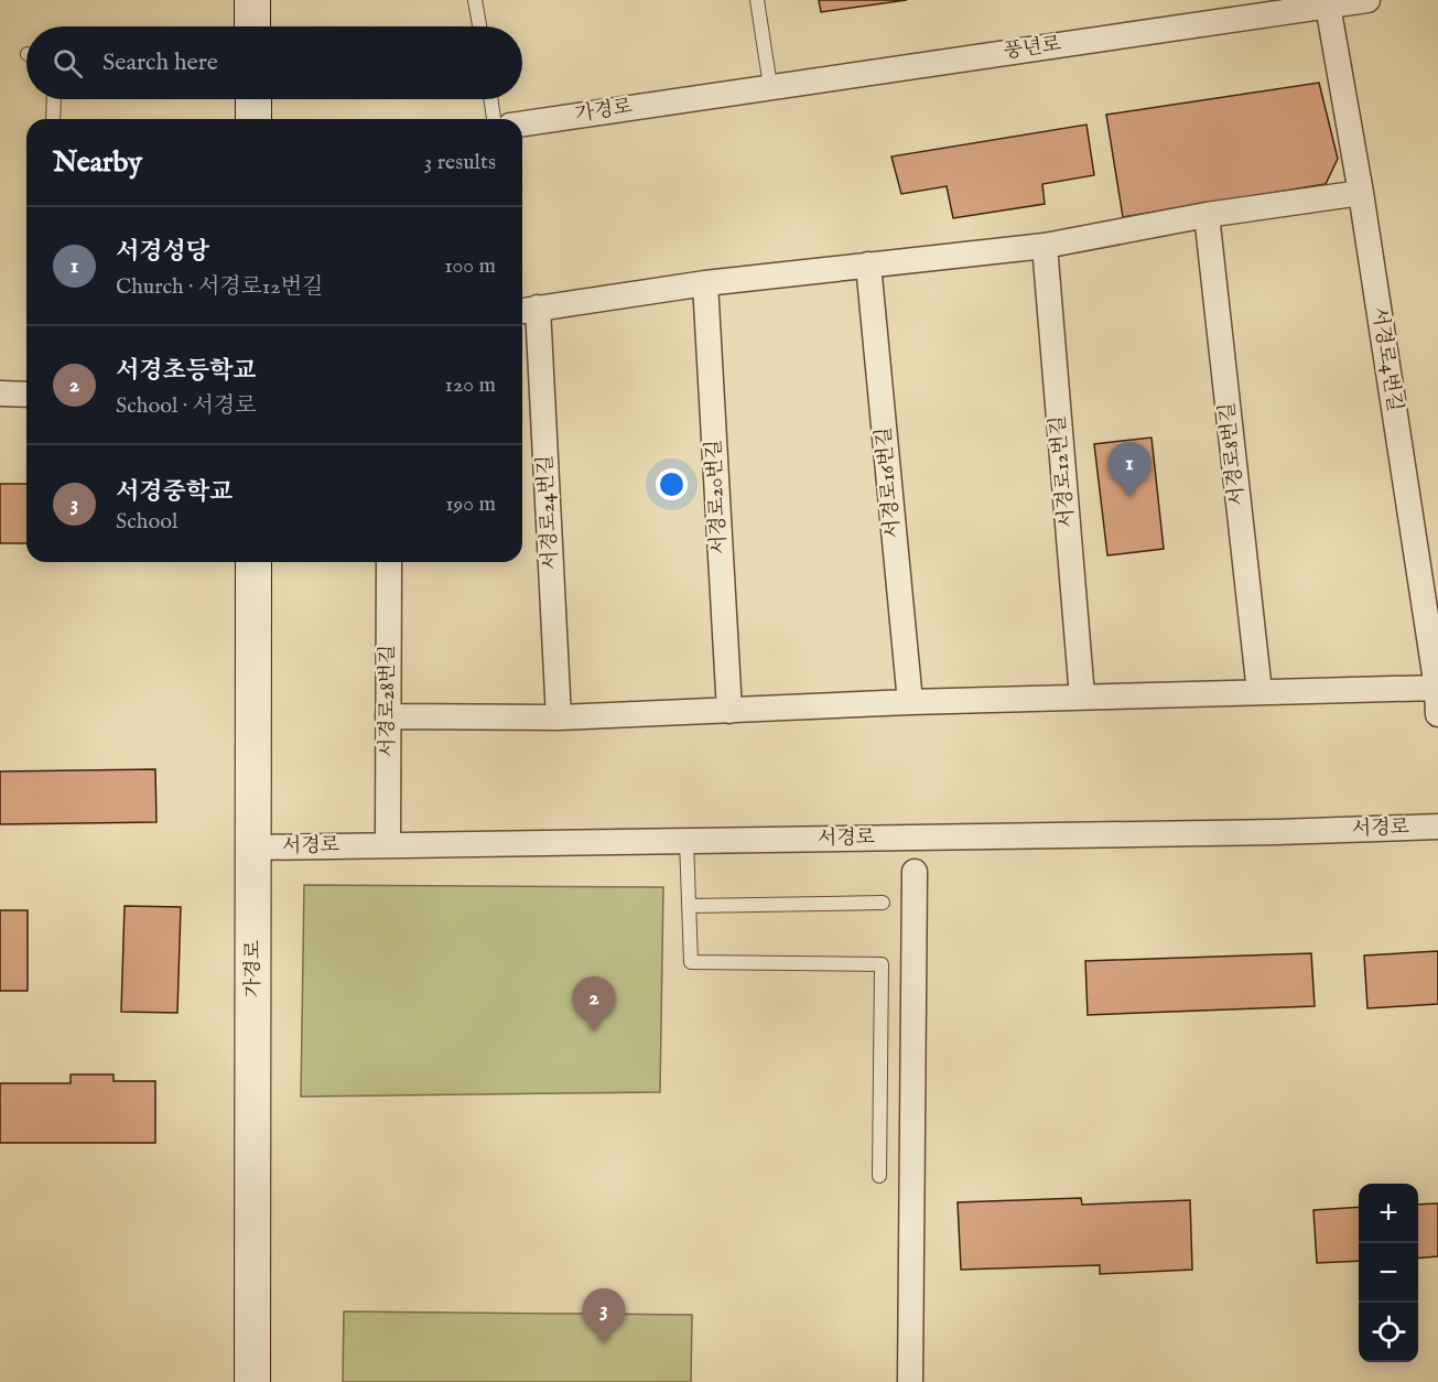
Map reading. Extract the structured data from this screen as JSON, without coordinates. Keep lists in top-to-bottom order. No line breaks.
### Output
{"streets":{"street":["풍년로","가경로","서경로4번길","서경로8번길","서경로12번길","서경로16번길","서경로20번길","서경로24번길","서경로28번길","서경로"]},"crossings":[["풍년로","가경로"],["풍년로","서경로4번길"],["가경로","서경로"],["서경로28번길","서경로"]],"page":{"search":"Search here","heading":["Nearby","3 results"],"list":[{"mark":"1","name":"서경성당","note":"Church · 서경로12번길","value":"100 m"},{"mark":"2","name":"서경초등학교","note":"School · 서경로","value":"120 m"},{"mark":"3","name":"서경중학교","note":"School","value":"190 m"}],"pins":["1","2","3"],"map_buttons":["+","−"]}}
